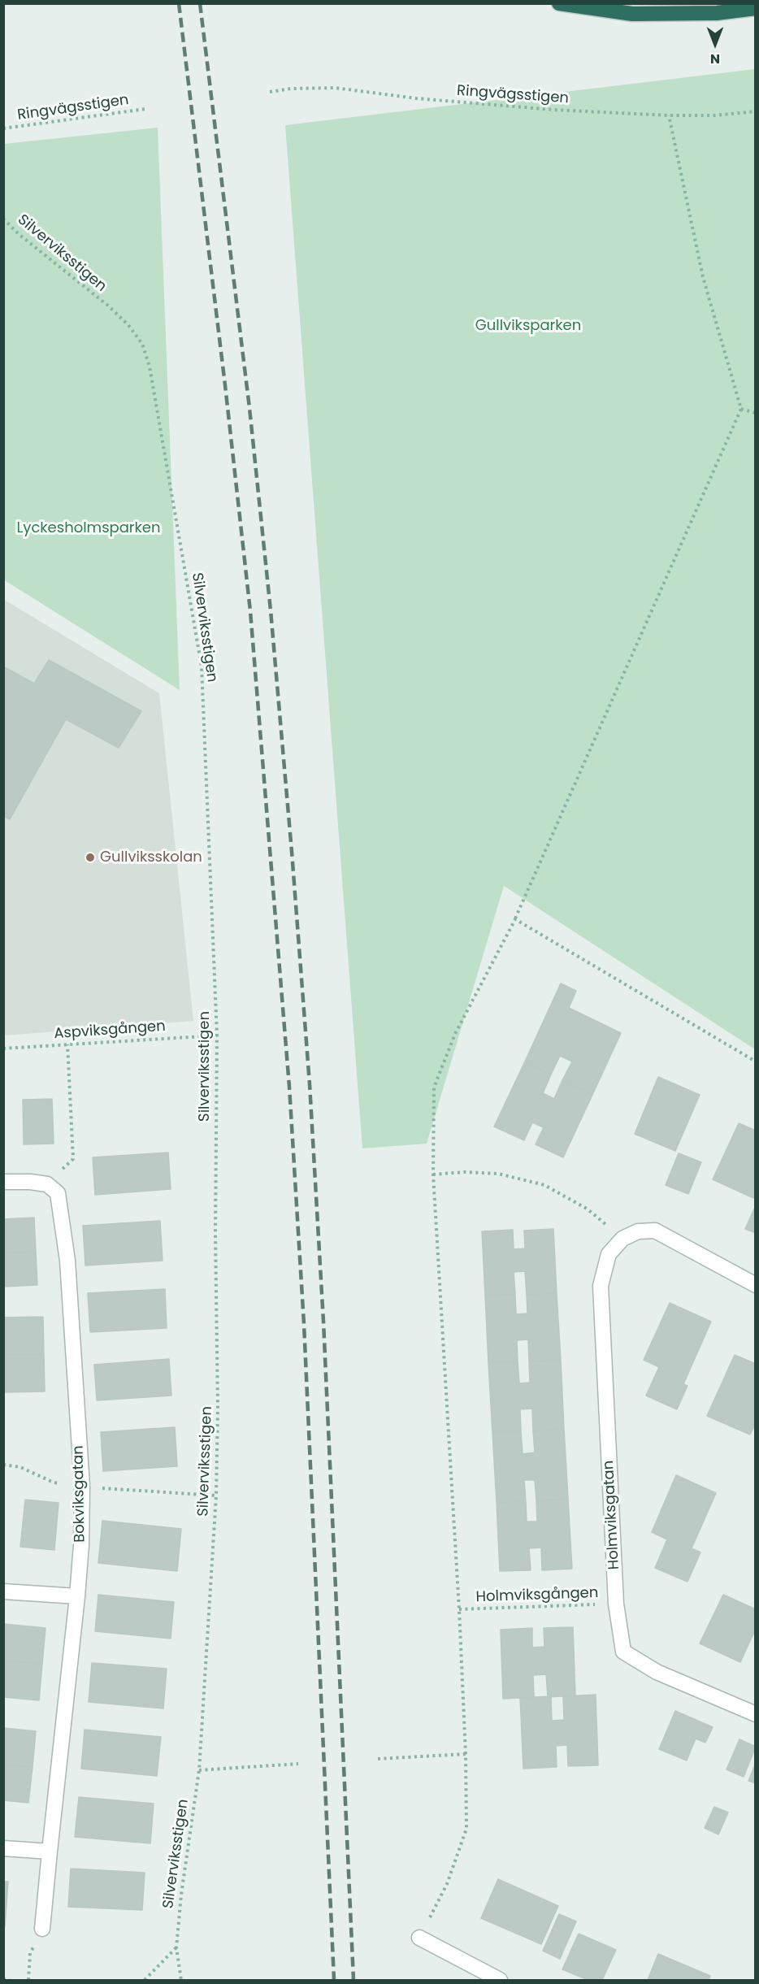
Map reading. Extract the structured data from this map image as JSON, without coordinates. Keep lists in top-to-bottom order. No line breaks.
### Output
{"streets":{"street":["Bokviksgatan","Holmviksgatan"],"path":["Ringvägsstigen","Silverviksstigen","Aspviksgången","Holmviksgången"]},"crossings":[["Silverviksstigen","Aspviksgången"],["Holmviksgatan","Holmviksgången"]],"parks":["Gullviksparken","Lyckesholmsparken"],"places":["Gullviksskolan"],"north":"bottom"}
